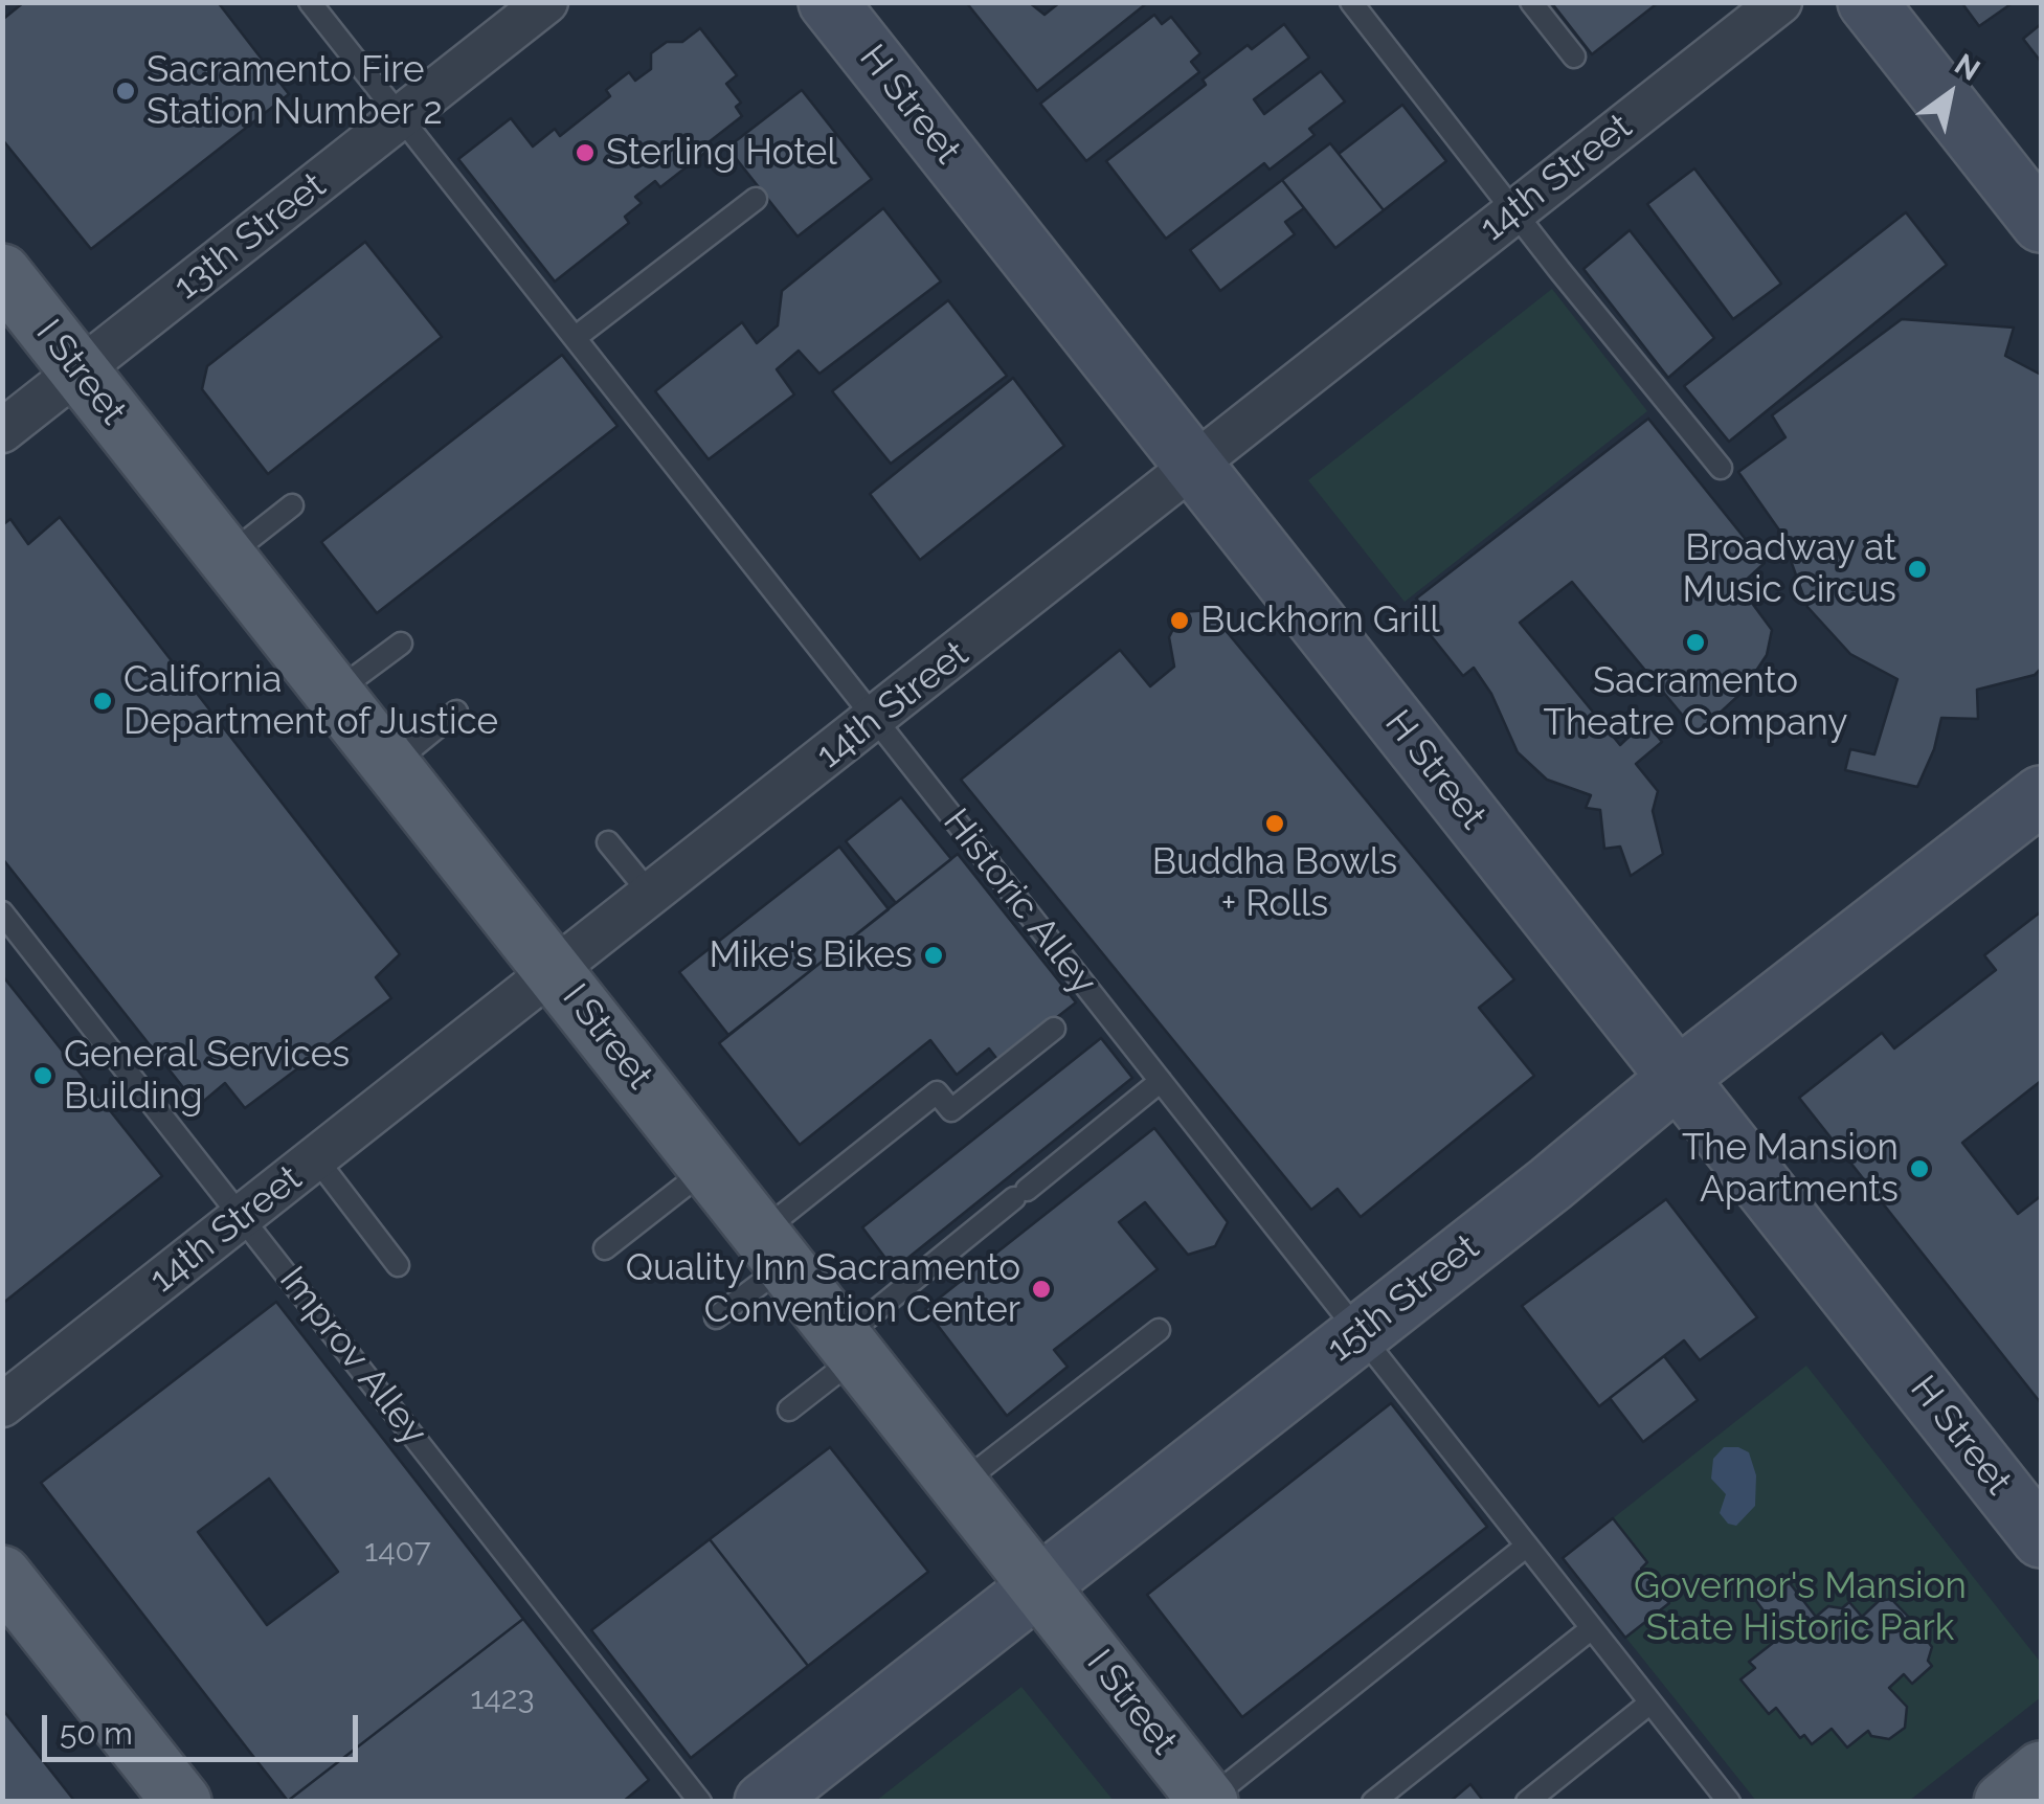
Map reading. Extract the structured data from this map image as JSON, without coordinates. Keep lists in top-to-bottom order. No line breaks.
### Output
{"streets":{"main road":["H Street","I Street","15th Street"],"street":["14th Street","13th Street"],"lane":["Historic Alley","Improv Alley"]},"crossings":[["H Street","14th Street"],["H Street","15th Street"],["14th Street","I Street"],["14th Street","Historic Alley"],["14th Street","Improv Alley"],["13th Street","I Street"],["13th Street","Historic Alley"],["I Street","15th Street"],["Historic Alley","15th Street"]],"parks":["Governor's Mansion State Historic Park"],"places":["Sacramento Fire Station Number 2","Sterling Hotel","Broadway at Music Circus","Buckhorn Grill","Sacramento Theatre Company","California Department of Justice","Buddha Bowls + Rolls","Mike's Bikes","General Services Building","The Mansion Apartments","Quality Inn Sacramento Convention Center"],"house_numbers":["1407","1423"],"scale_bar":"50 m","north":"top right"}
